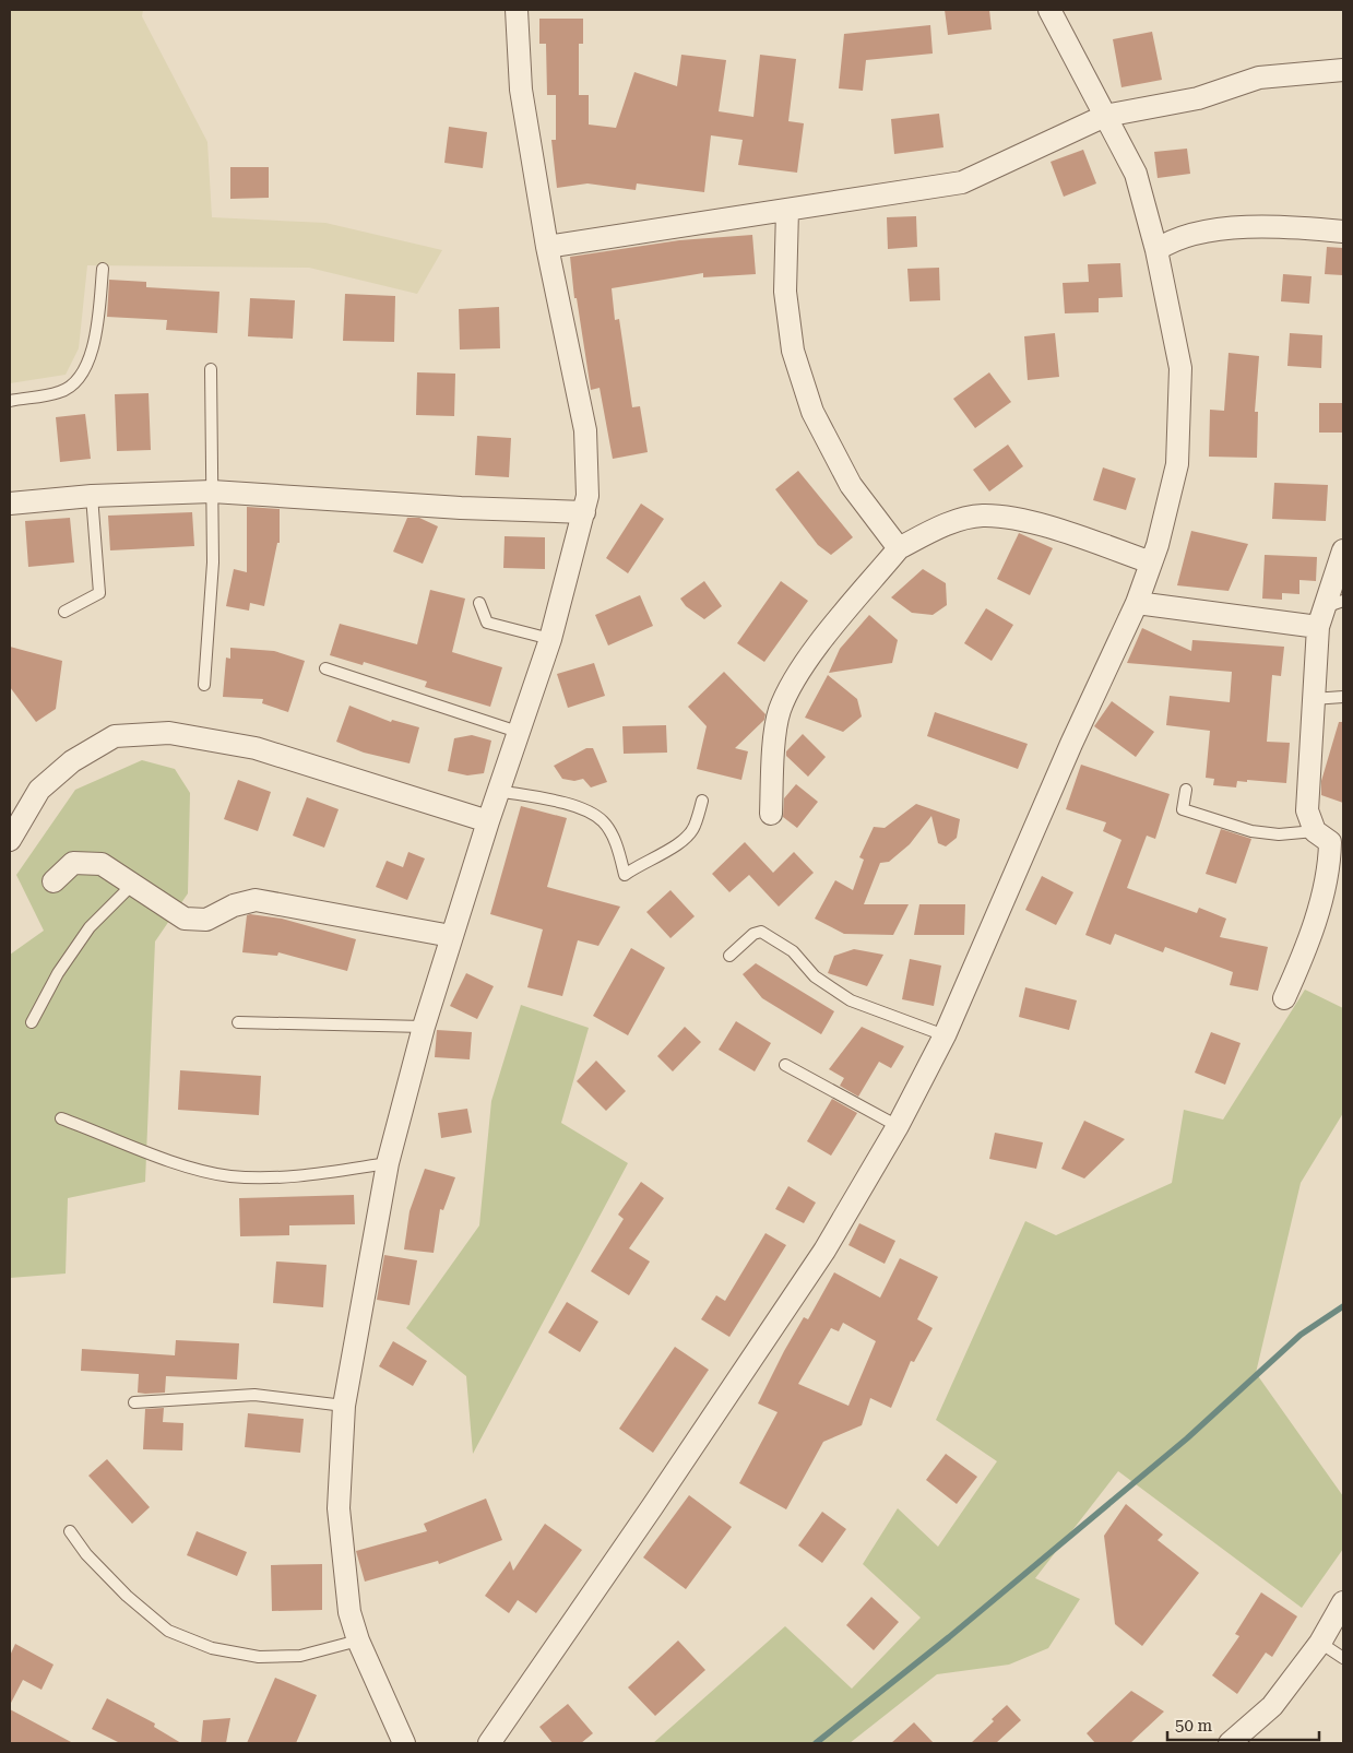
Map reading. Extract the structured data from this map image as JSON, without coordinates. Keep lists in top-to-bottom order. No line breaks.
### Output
{"scale_bar":"50 m"}
